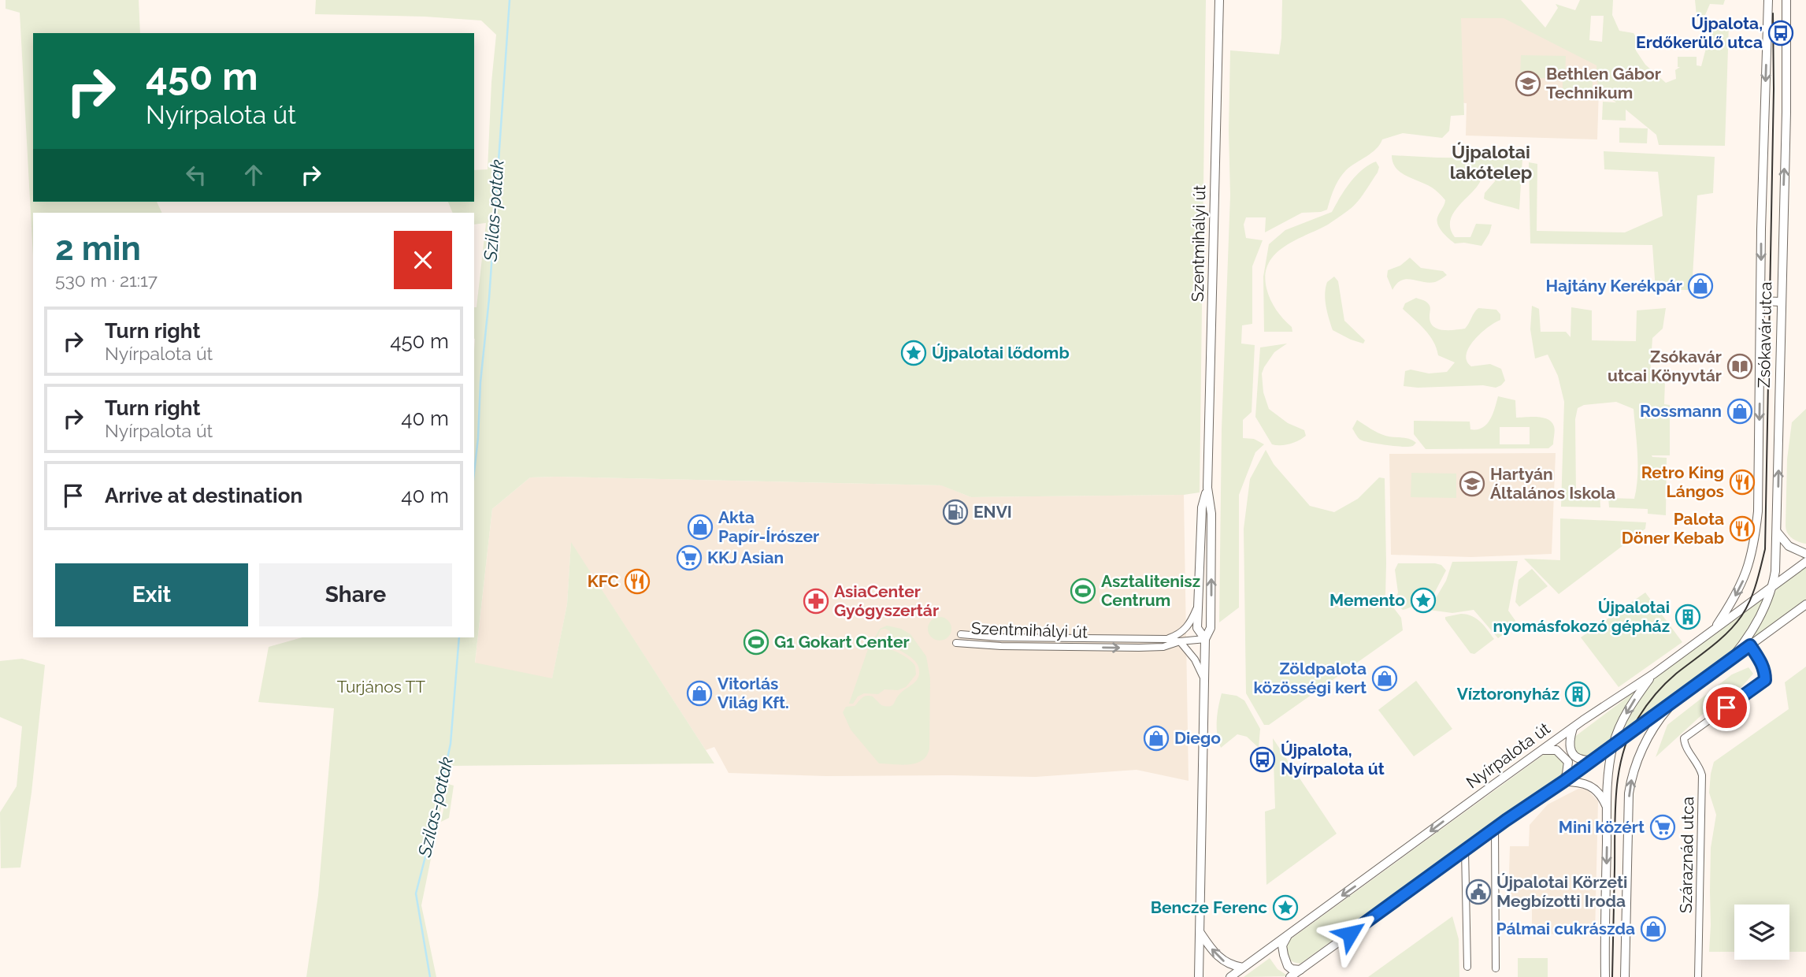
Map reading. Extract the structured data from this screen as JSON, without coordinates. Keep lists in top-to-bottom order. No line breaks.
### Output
{"streets":{"main road":["Szentmihályi út","Zsókavár utca","Nyírpalota út"],"street":["Száraznád utca"]},"crossings":[["Zsókavár utca","Nyírpalota út"]],"districts":["Újpalotai lakótelep"],"water":["Szilas-patak"],"parks":["Turjános TT"],"places":{"bus stop":["Újpalota, Erdőkerülő utca","Újpalota, Nyírpalota út"],"school or university":["Bethlen Gábor Technikum","Hartyán Általános Iskola"],"shop":["Hajtány Kerékpár","Rossmann","Akta Papír-Írószer","Zöldpalota közösségi kert","Vitorlás Világ Kft.","Diego","Pálmai cukrászda"],"place":["Újpalotai lődomb","Memento","Bencze Ferenc"],"library":["Zsókavár utcai Könyvtár"],"restaurant":["Retro King Lángos","Palota Döner Kebab","KFC"],"fuel station":["ENVI"],"supermarket":["KKJ Asian","Mini közért"],"sports":["Asztalitenisz Centrum","G1 Gokart Center"],"pharmacy":["AsiaCenter Gyógyszertár"],"building":["Újpalotai nyomásfokozó gépház","Víztoronyház"],"public building":["Újpalotai Körzeti Megbízotti Iroda"]},"page":{"turn":["450 m","Nyírpalota út"],"heading":["2 min","530 m · 21:17"],"list":[{"name":"Turn right","note":"Nyírpalota út","value":"450 m"},{"name":"Turn right","note":"Nyírpalota út","value":"40 m"},{"name":"Arrive at destination","value":"40 m"}],"buttons":["Exit","Share"]}}
